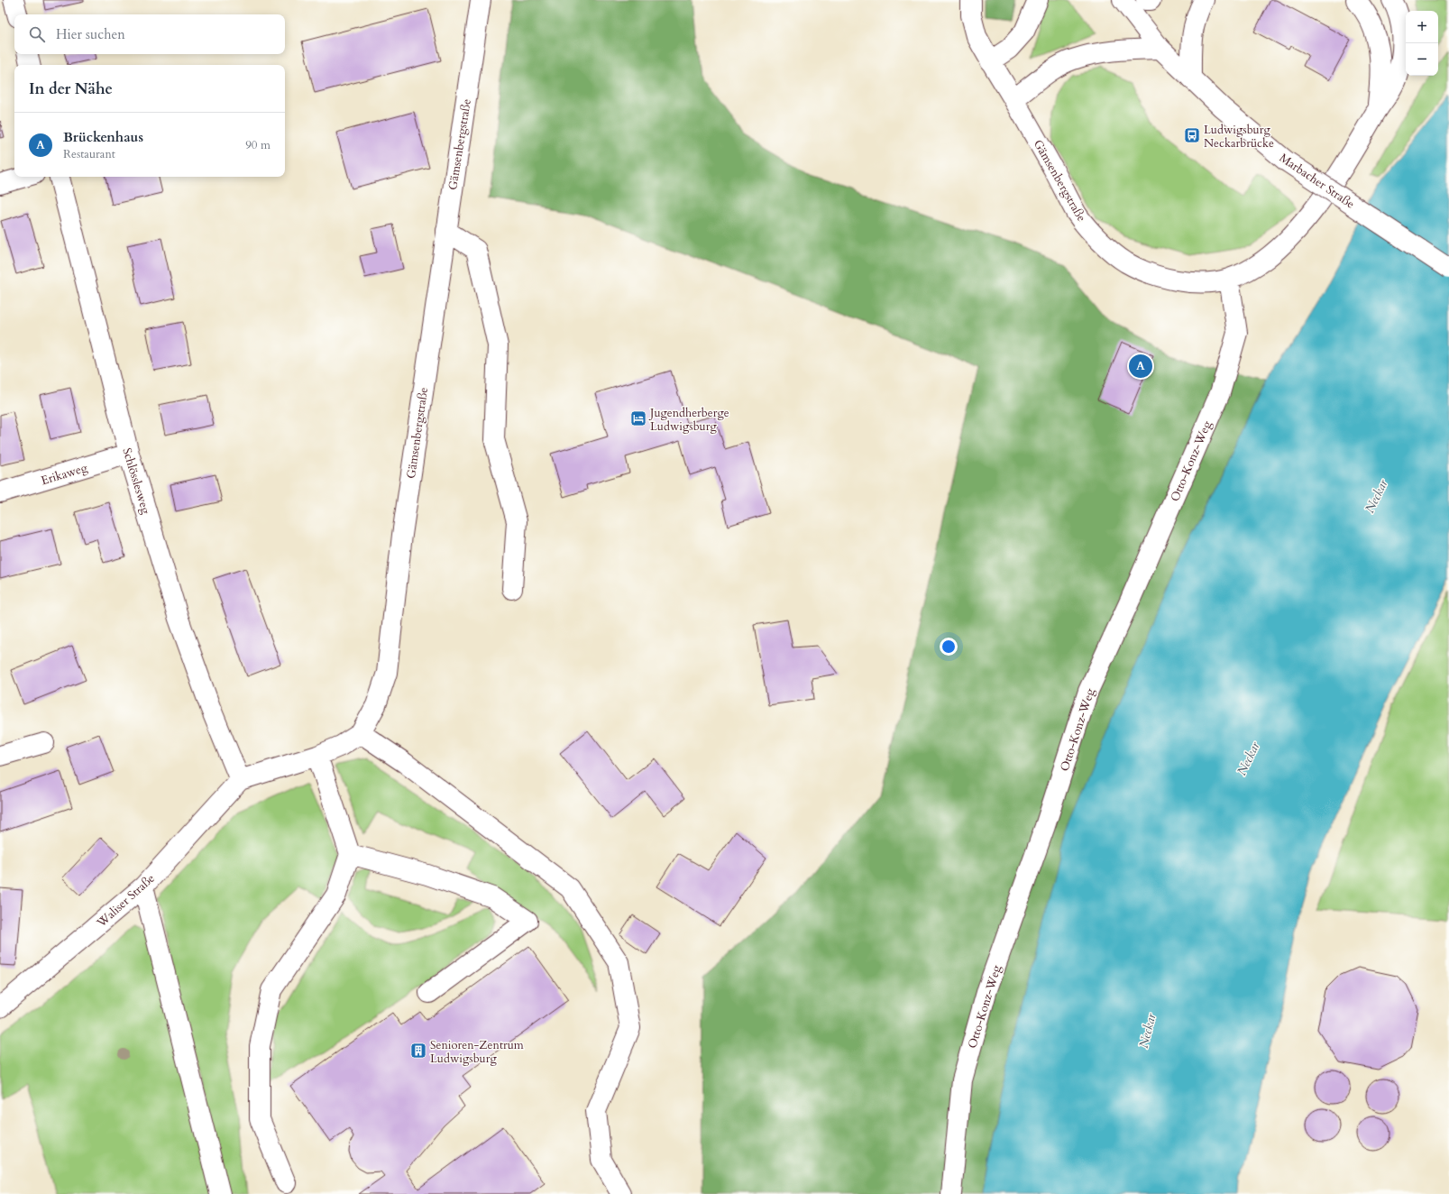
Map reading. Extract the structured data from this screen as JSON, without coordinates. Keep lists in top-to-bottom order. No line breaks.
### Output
{"streets":{"street":["Gämsenbergstraße","Marbacher Straße","Otto-Konz-Weg","Erikaweg","Schlösslesweg","Waliser Straße"]},"crossings":[["Gämsenbergstraße","Otto-Konz-Weg"],["Gämsenbergstraße","Schlösslesweg"],["Gämsenbergstraße","Waliser Straße"],["Erikaweg","Schlösslesweg"],["Schlösslesweg","Waliser Straße"]],"water":["Neckar"],"places":{"bus stop":["Ludwigsburg Neckarbrücke"],"hotel":["Jugendherberge Ludwigsburg"],"building":["Senioren-Zentrum Ludwigsburg"]},"page":{"map_buttons":["+","−"],"search":"Hier suchen","heading":"In der Nähe","list":[{"mark":"A","name":"Brückenhaus","note":"Restaurant","value":"90 m"}],"pins":"A"}}
